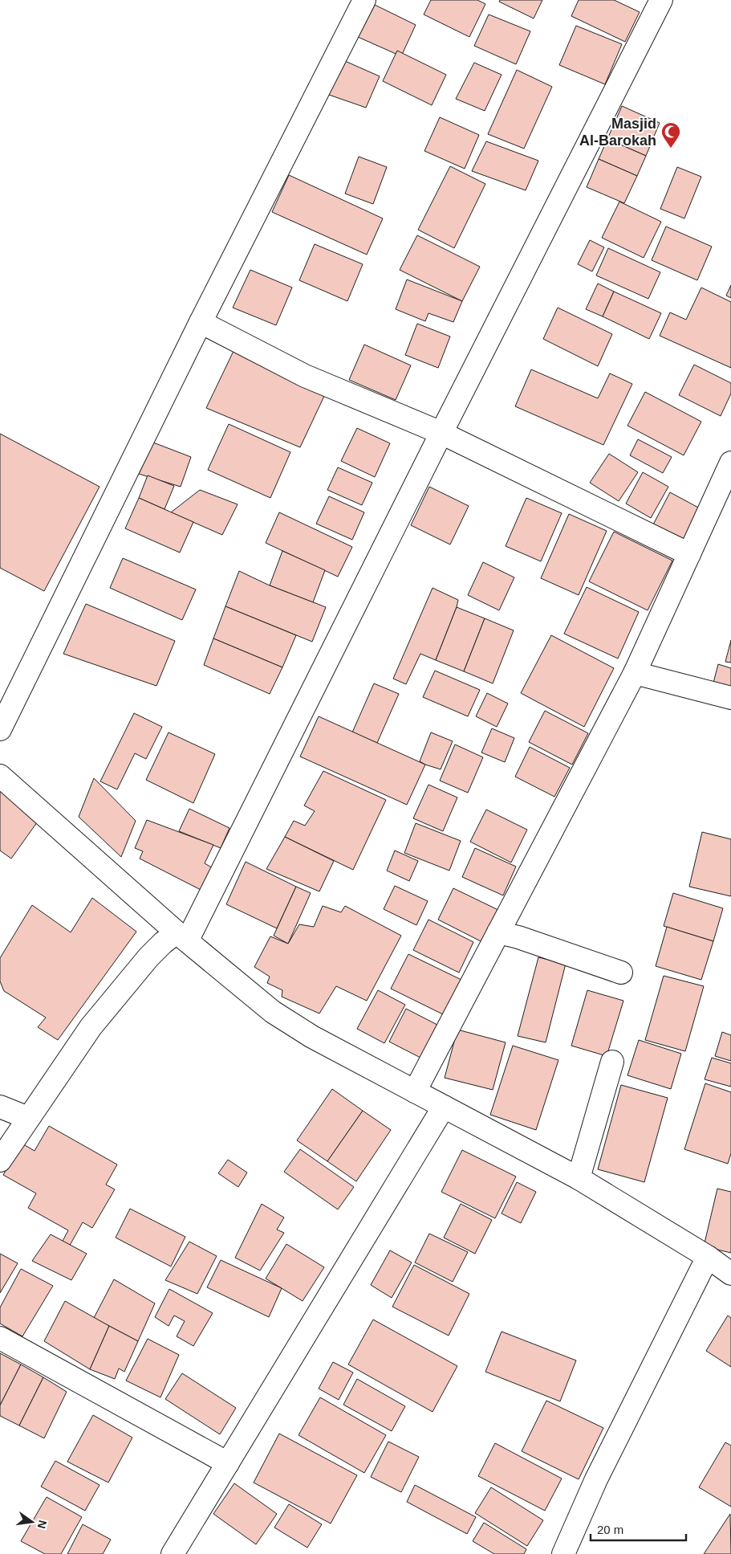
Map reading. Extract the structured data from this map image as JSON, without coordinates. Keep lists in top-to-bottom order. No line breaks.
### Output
{"places":{"mosque":["Masjid Al-Barokah"]},"scale_bar":"20 m","north":"right"}
